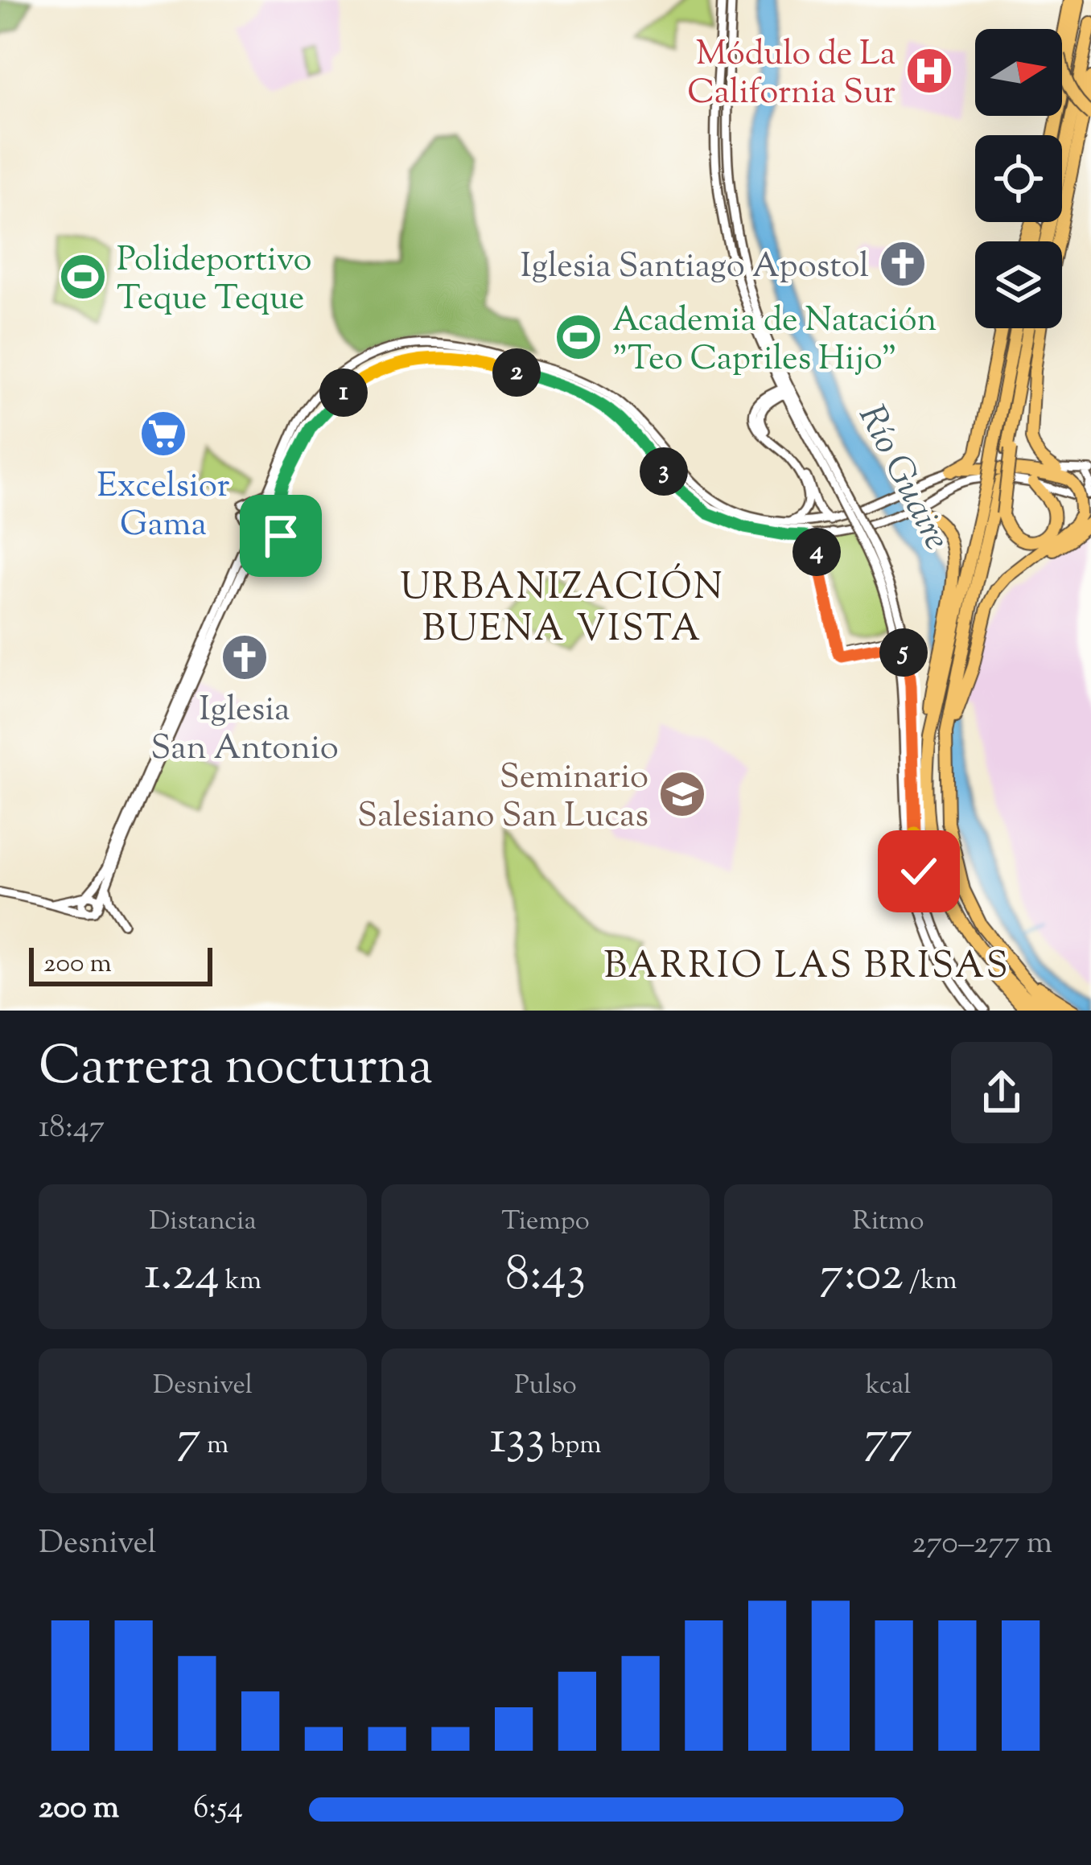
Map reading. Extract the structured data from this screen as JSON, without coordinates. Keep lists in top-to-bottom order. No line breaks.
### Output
{"districts":["URBANIZACIÓN BUENA VISTA","BARRIO LAS BRISAS"],"water":["Río Guaire"],"places":{"hospital":["Módulo de La California Sur"],"church":["Iglesia Santiago Apostol","Iglesia San Antonio"],"sports":["Polideportivo Teque Teque","Academia de Natación \"Teo Capriles Hijo\""],"supermarket":["Excelsior Gama"],"school or university":["Seminario Salesiano San Lucas"]},"scale_bar":"200 m","north":"right","page":{"pins":["2","1","3","4","5"],"scale":"200 m","heading":["Carrera nocturna","18:47"],"stats":[["Distancia","1.24 km"],["Tiempo","8:43"],["Ritmo","7:02 /km"],["Desnivel","7 m"],["Pulso","133 bpm"],["kcal","77"]],"chart":["Desnivel","270–277 m"],"list":[{"name":"200 m","note":"6:54"}]}}
